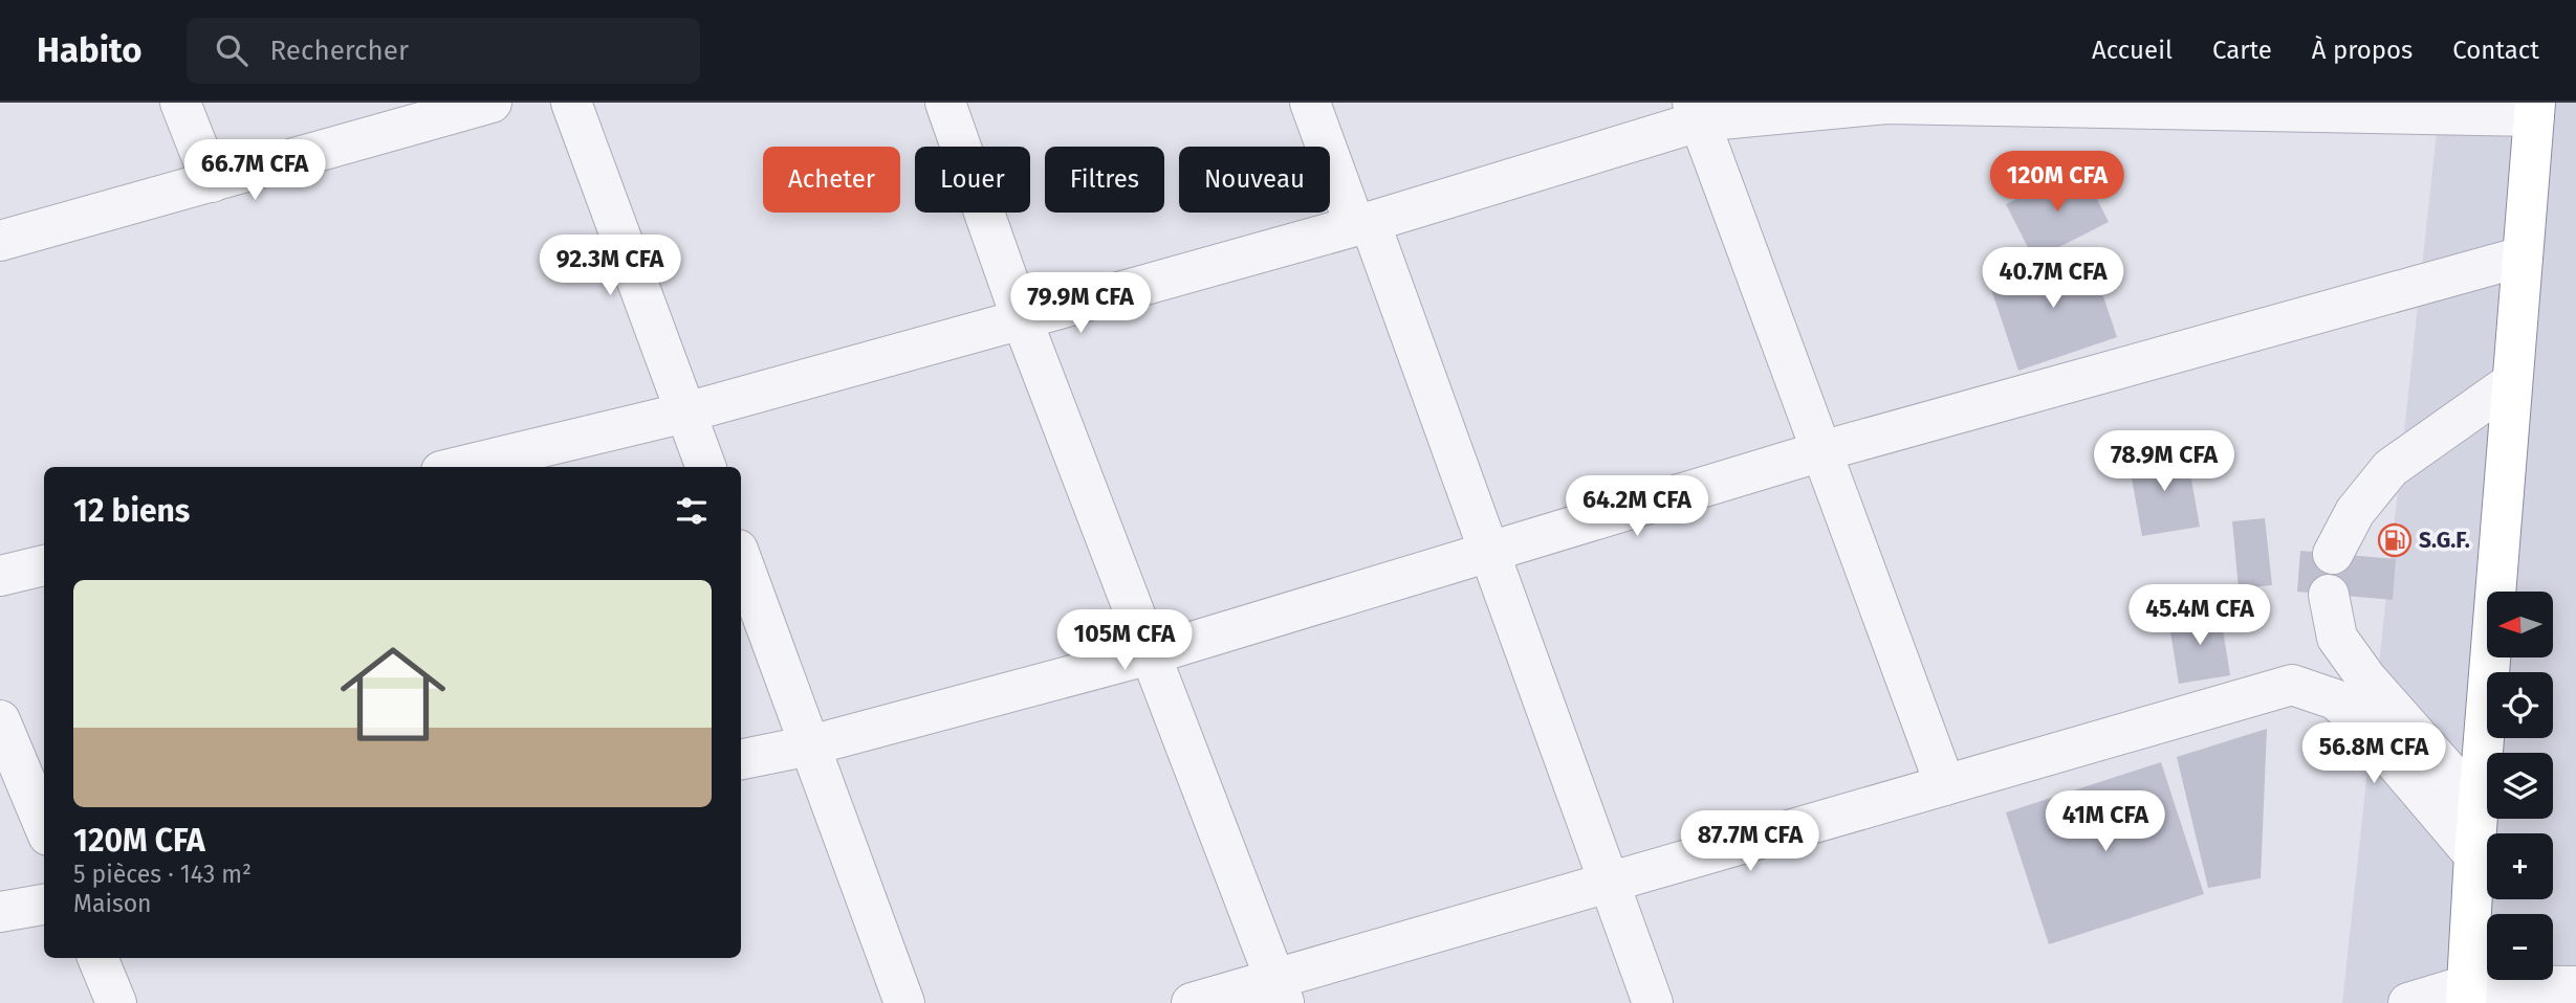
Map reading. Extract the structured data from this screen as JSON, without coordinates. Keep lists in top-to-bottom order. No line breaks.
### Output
{"places":{"fuel station":["S.G.F."]},"north":"left","page":{"header":"Habito","search":"Rechercher","nav":["Accueil","Carte","À propos","Contact"],"price":["66.7M CFA","120M CFA","92.3M CFA","40.7M CFA","79.9M CFA","78.9M CFA","64.2M CFA","45.4M CFA","105M CFA","56.8M CFA","41M CFA","87.7M CFA"],"chip":["Acheter","Louer","Filtres","Nouveau"],"heading":"12 biens","list":[{"name":"120M CFA","note":"5 pièces · 143 m² · Maison"}],"map_buttons":["+","−"]}}
